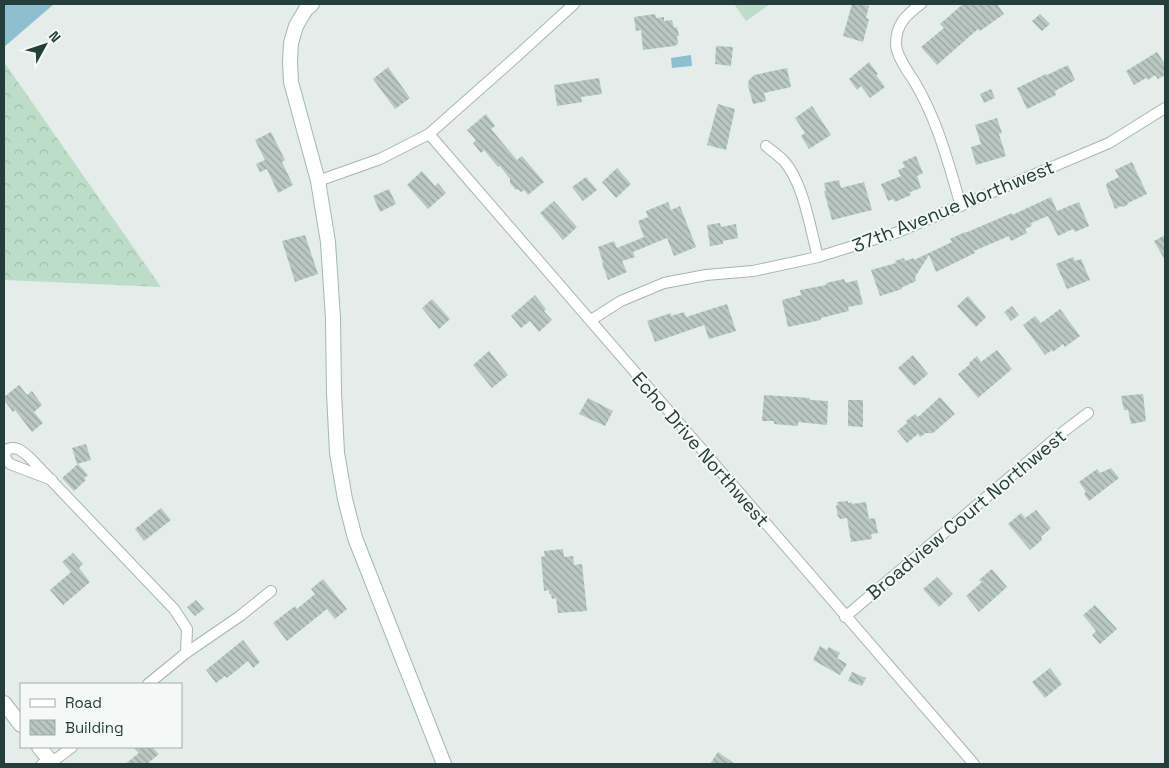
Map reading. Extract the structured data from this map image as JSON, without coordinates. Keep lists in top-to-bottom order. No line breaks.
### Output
{"streets":{"street":["37th Avenue Northwest","Echo Drive Northwest","Broadview Court Northwest"]},"crossings":[["37th Avenue Northwest","Echo Drive Northwest"],["Echo Drive Northwest","Broadview Court Northwest"]],"legend":["Road","Building"],"north":"top right"}
